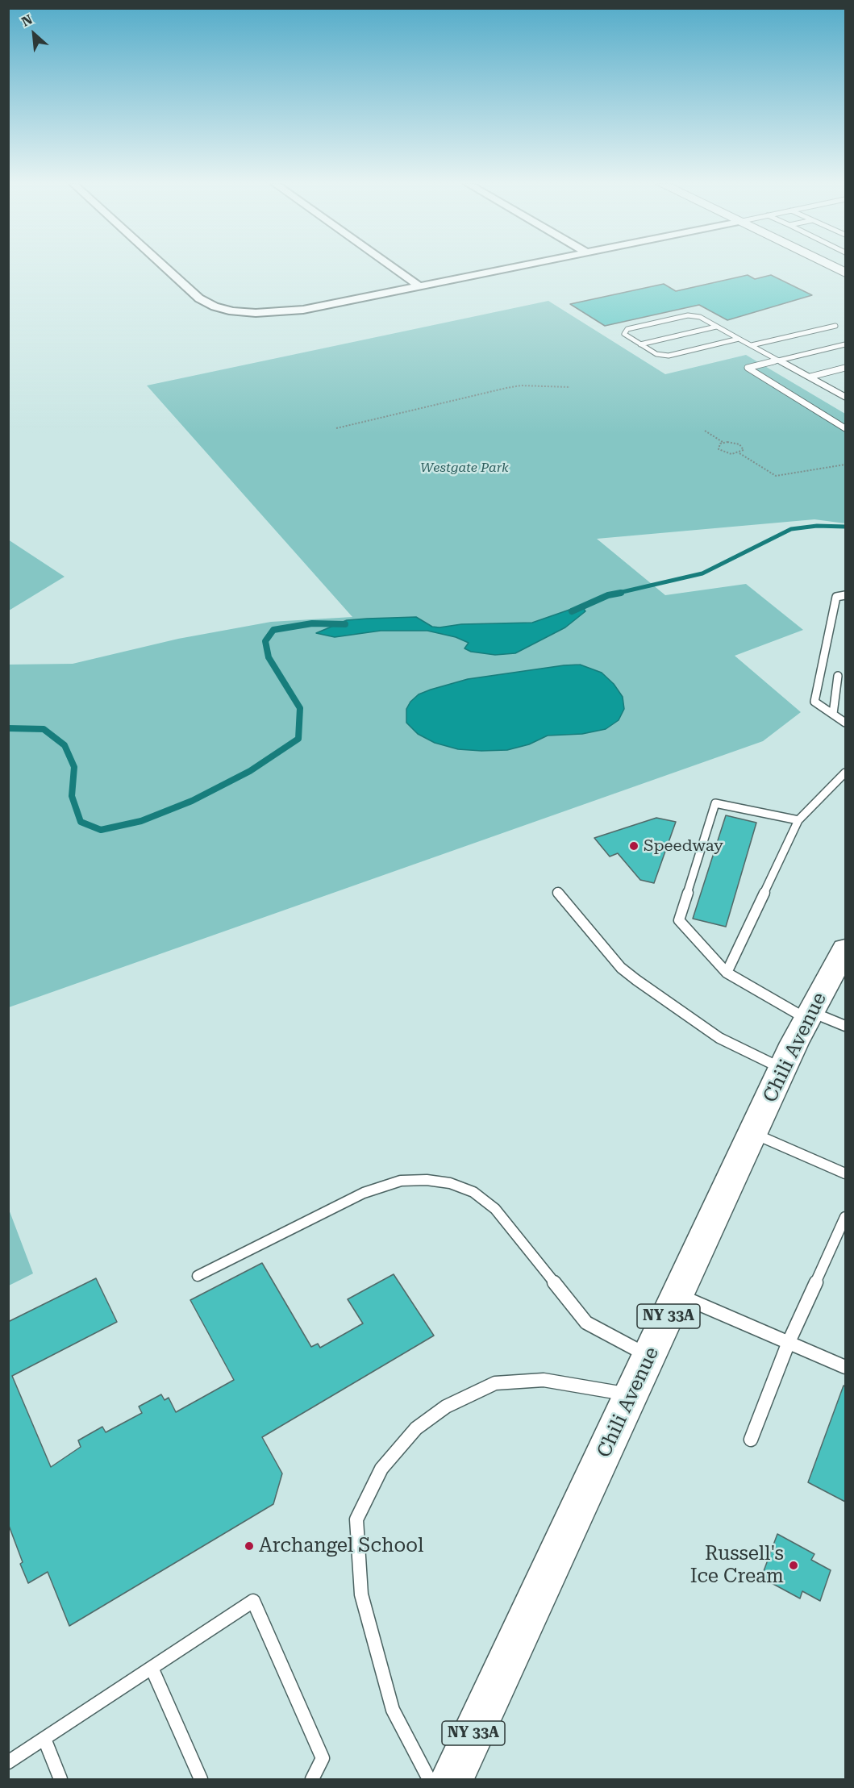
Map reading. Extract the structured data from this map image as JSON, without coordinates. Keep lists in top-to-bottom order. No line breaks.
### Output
{"streets":{"main road":["Chili Avenue","NY 33A"]},"parks":["Westgate Park"],"places":["Speedway","Archangel School","Russell's Ice Cream"],"north":"top left"}
